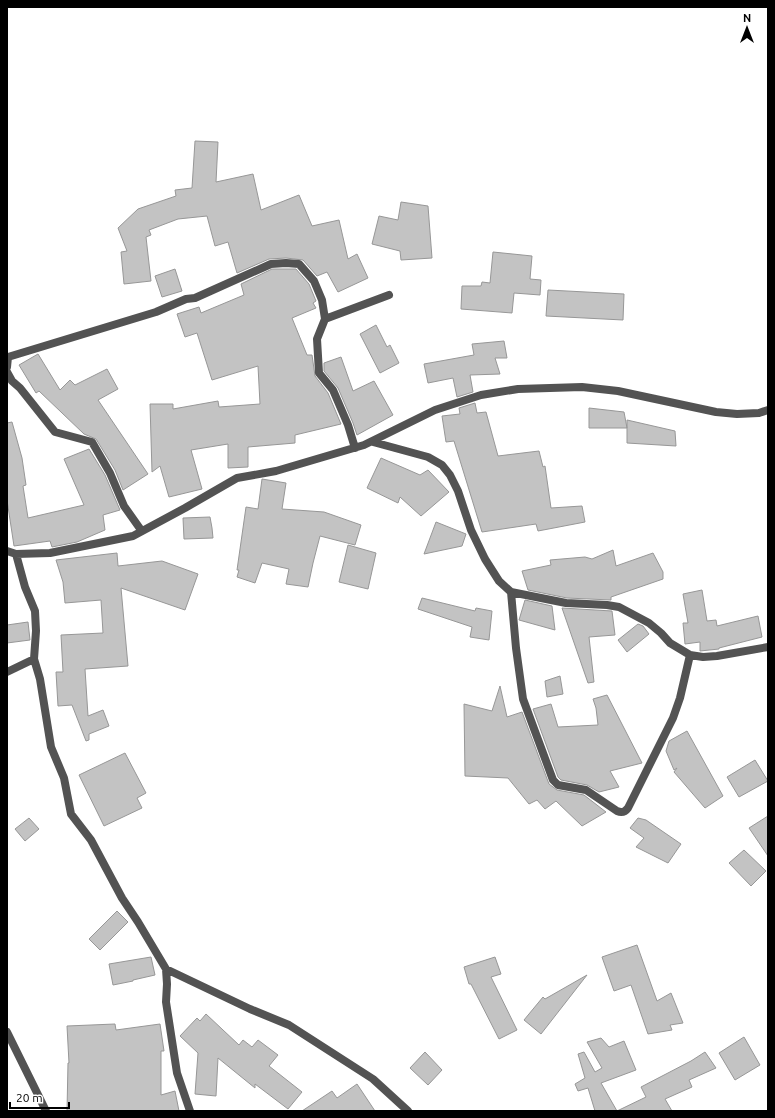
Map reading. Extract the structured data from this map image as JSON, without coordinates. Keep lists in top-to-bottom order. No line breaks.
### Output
{"scale_bar":"20 m","north":"top"}
